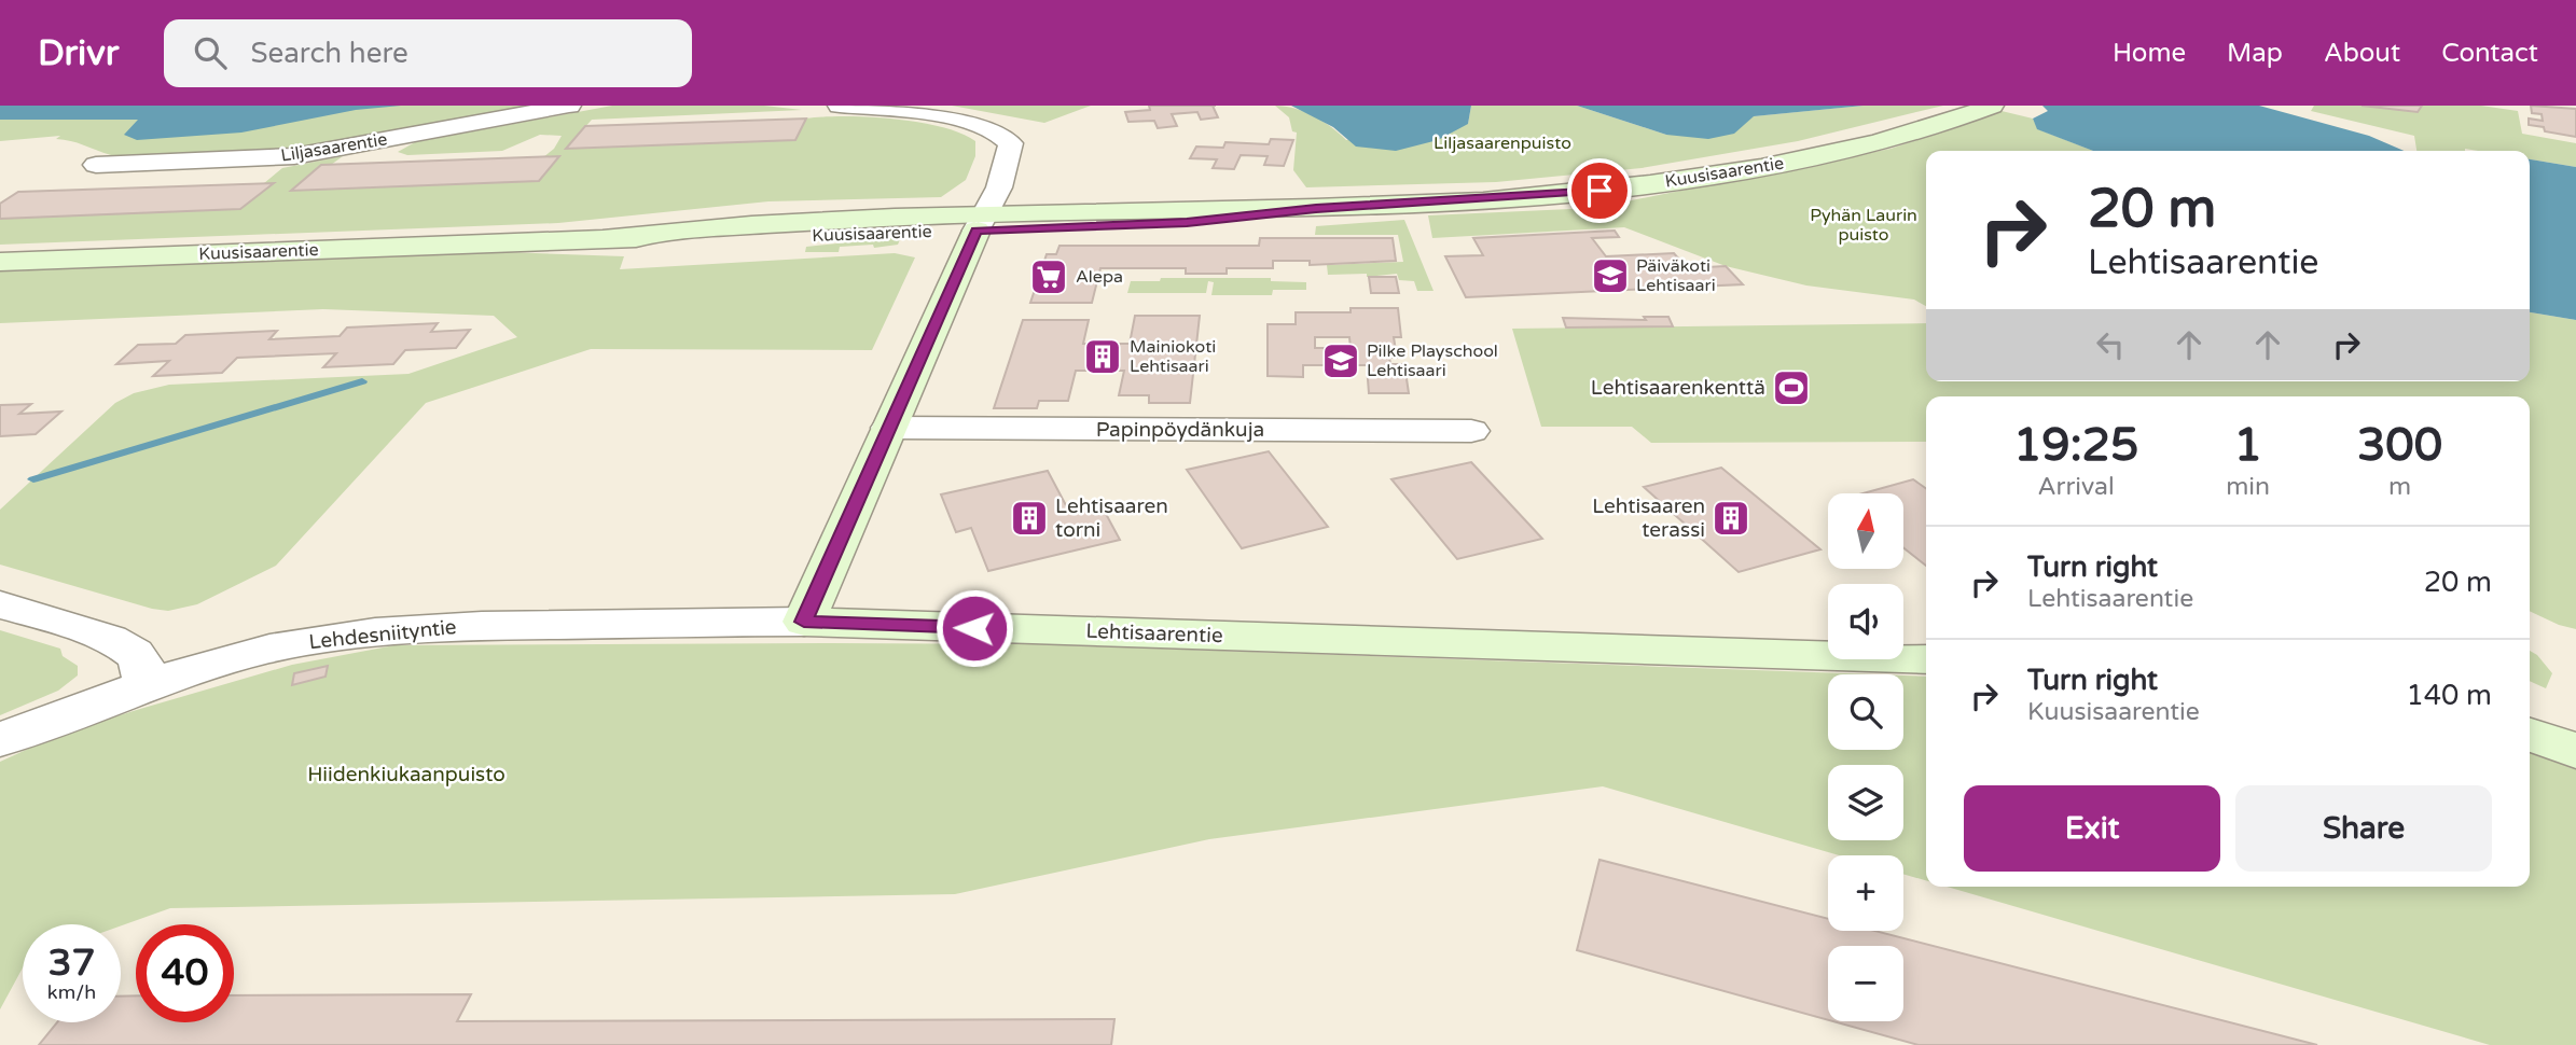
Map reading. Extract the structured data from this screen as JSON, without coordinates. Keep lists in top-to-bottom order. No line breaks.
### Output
{"streets":{"main road":["Kuusisaarentie","Lehtisaarentie"],"street":["Liljasaarentie","Papinpöydänkuja","Lehdesniityntie"]},"crossings":[["Lehtisaarentie","Lehdesniityntie"]],"parks":["Liljasaarenpuisto","Pyhän Laurin puisto","Hiidenkiukaanpuisto"],"places":{"school or university":["Päiväkoti Lehtisaari","Pilke Playschool Lehtisaari"],"supermarket":["Alepa"],"building":["Mainiokoti Lehtisaari","Lehtisaaren torni","Lehtisaaren terassi"],"sports":["Lehtisaarenkenttä"]},"north":"top","page":{"header":"Drivr","search":"Search here","nav":["Home","Map","About","Contact"],"turn":["20 m","Lehtisaarentie"],"eta":["19:25","Arrival","1","min","300","m"],"map_buttons":["+","−"],"list":[{"name":"Turn right","note":"Lehtisaarentie","value":"20 m"},{"name":"Turn right","note":"Kuusisaarentie","value":"140 m"}],"buttons":["Exit","Share"],"speed":"37 km/h","limit":"40"}}
